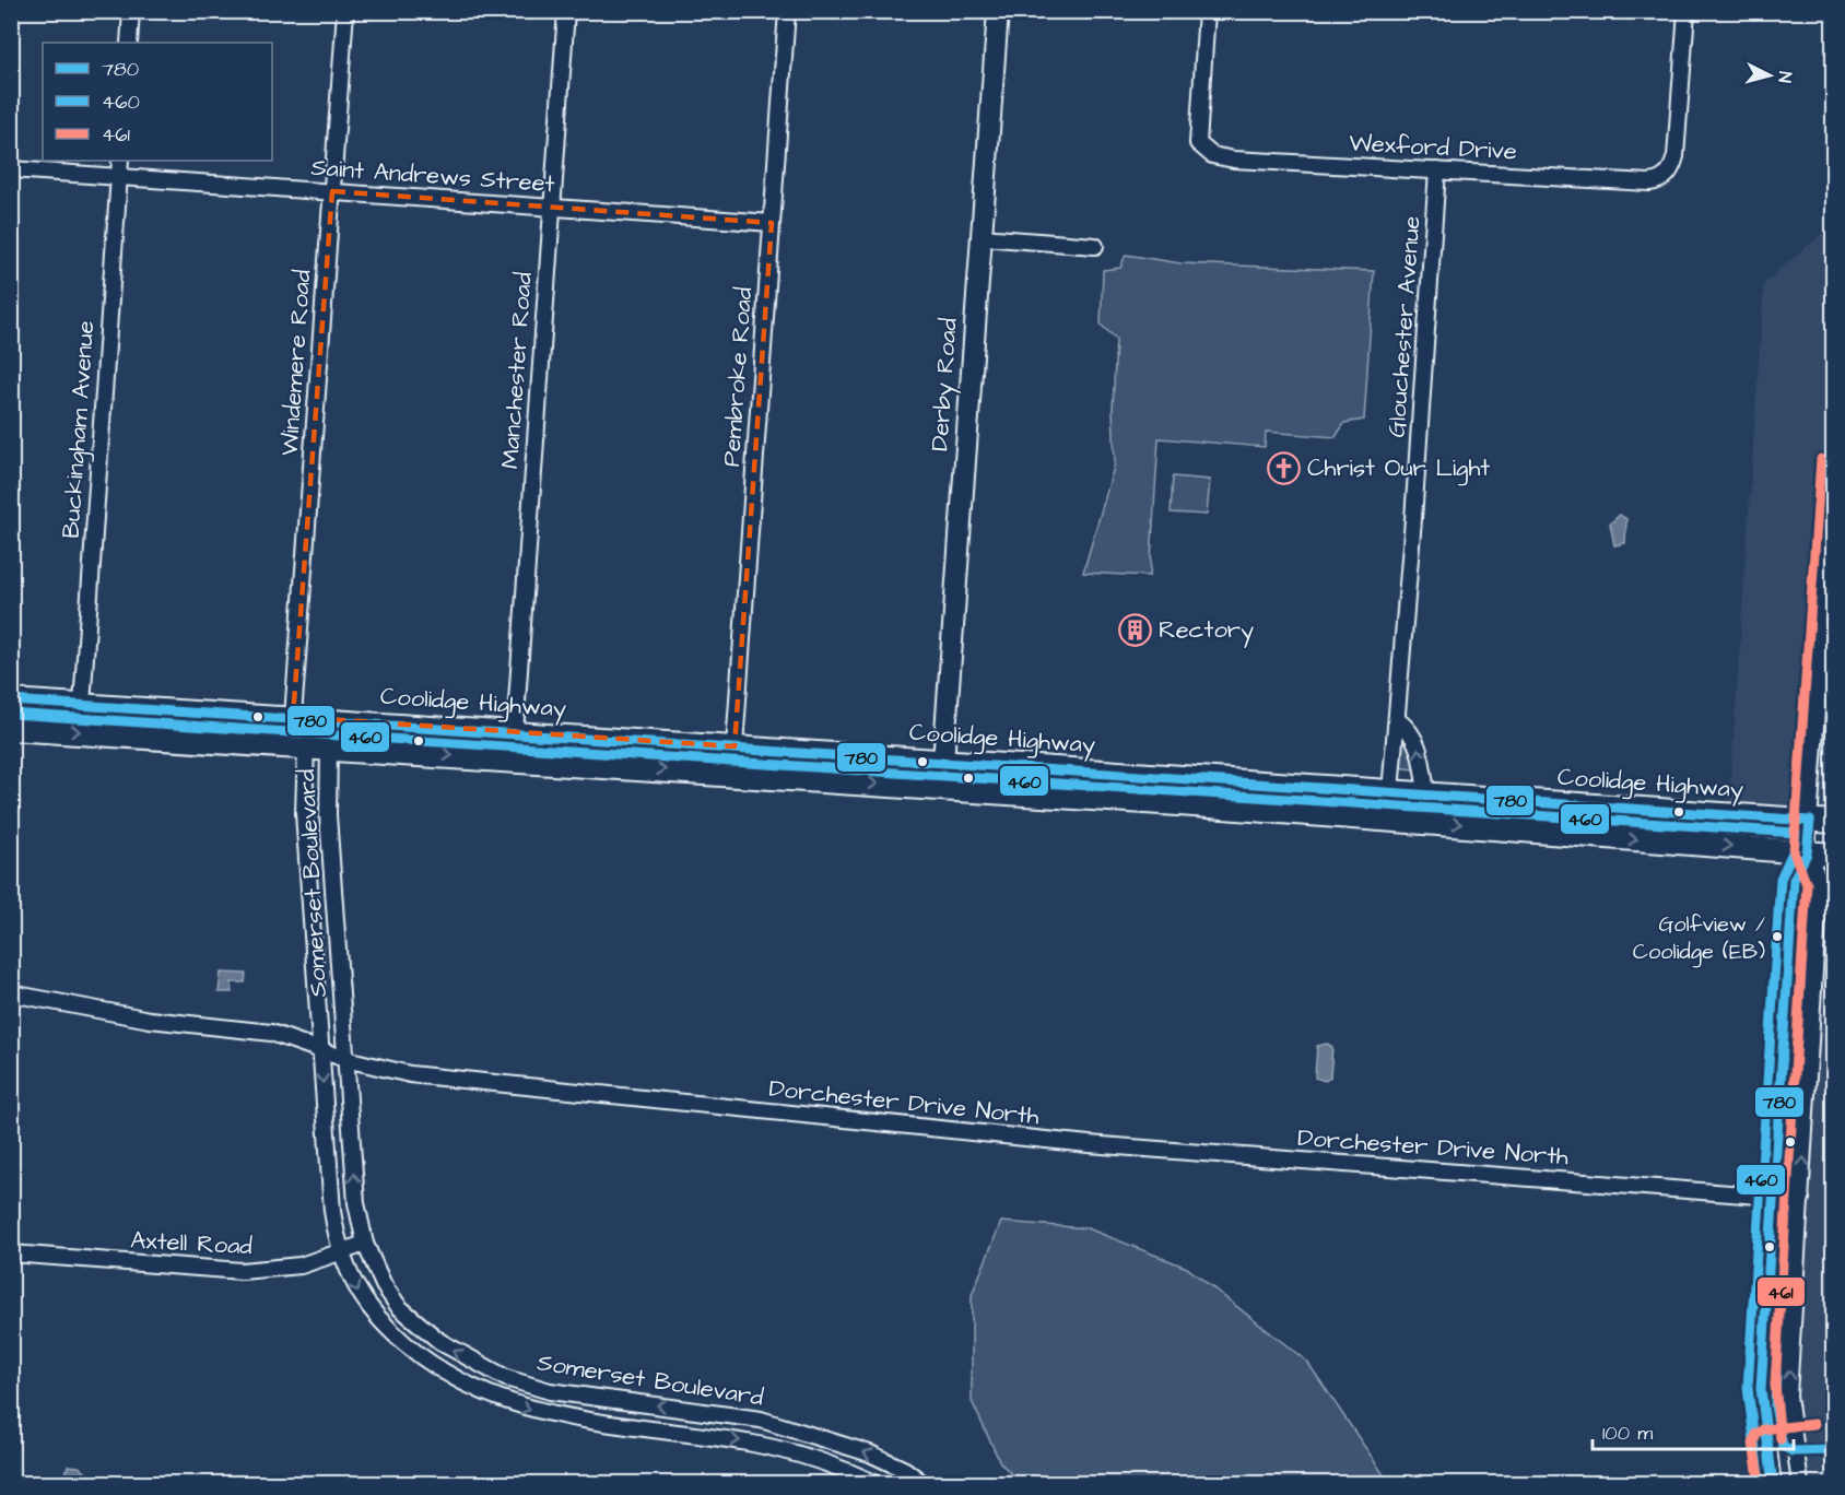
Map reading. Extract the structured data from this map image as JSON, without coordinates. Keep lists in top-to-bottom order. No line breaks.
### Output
{"streets":{"main road":["Coolidge Highway"],"street":["Wexford Drive","Saint Andrews Street","Glouchester Avenue","Windemere Road","Manchester Road","Pembroke Road","Derby Road","Buckingham Avenue","Somerset Boulevard","Dorchester Drive North","Axtell Road"]},"crossings":[["Wexford Drive","Glouchester Avenue"],["Saint Andrews Street","Windemere Road"],["Saint Andrews Street","Manchester Road"],["Saint Andrews Street","Pembroke Road"],["Saint Andrews Street","Buckingham Avenue"],["Glouchester Avenue","Coolidge Highway"],["Windemere Road","Coolidge Highway"],["Manchester Road","Coolidge Highway"],["Pembroke Road","Coolidge Highway"],["Derby Road","Coolidge Highway"],["Buckingham Avenue","Coolidge Highway"],["Coolidge Highway","Somerset Boulevard"],["Somerset Boulevard","Dorchester Drive North"],["Somerset Boulevard","Axtell Road"]],"places":{"church":["Christ Our Light"],"building":["Rectory"],"other":["Golfview / Coolidge (EB)"]},"lines":["transit line 461","transit line 780","transit line 460"],"legend":["780","460","461"],"scale_bar":"100 m","north":"right"}
